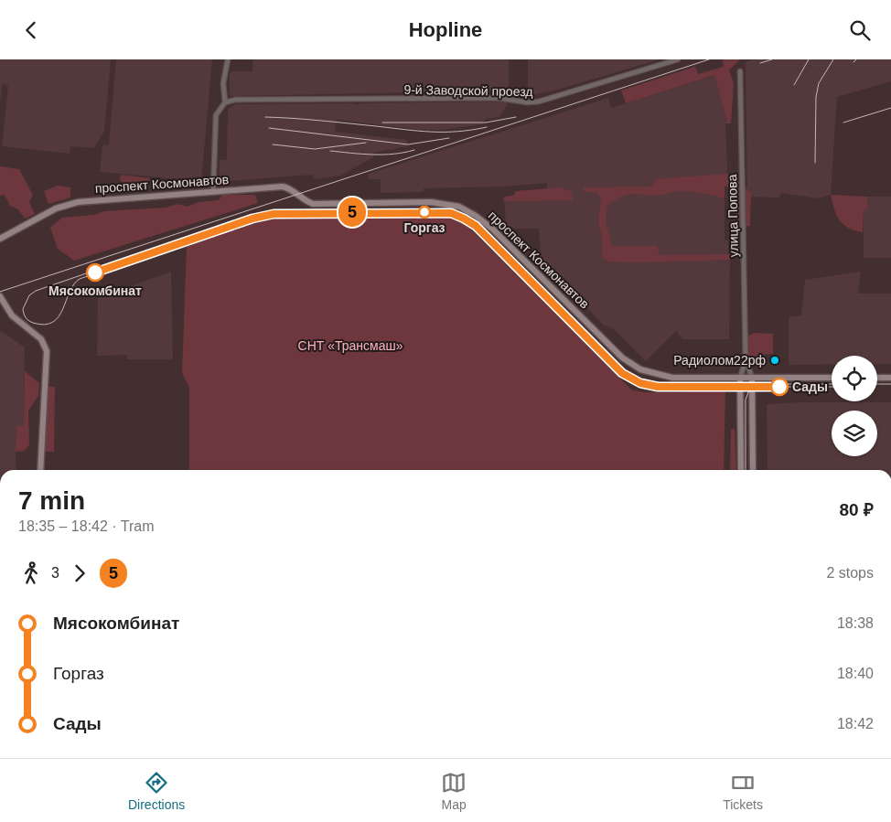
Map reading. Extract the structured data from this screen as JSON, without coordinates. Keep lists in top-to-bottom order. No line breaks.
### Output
{"streets":{"main road":["проспект Космонавтов","улица Попова"],"street":["9-й Заводской проезд"]},"crossings":[["проспект Космонавтов","улица Попова"]],"parks":["СНТ «Трансмаш»"],"places":["Горгаз","Мясокомбинат","Радиолом22рф","Сады"],"lines":["tram line 5"],"page":{"header":"Hopline","on_map":"5","heading":["7 min","18:35 – 18:42 · Tram","80 ₽"],"legs":["3","5","2 stops"],"list":[{"name":"Мясокомбинат","value":"18:38"},{"name":"Горгаз","value":"18:40"},{"name":"Сады","value":"18:42"}],"tabs":["Directions","Map","Tickets"]}}
